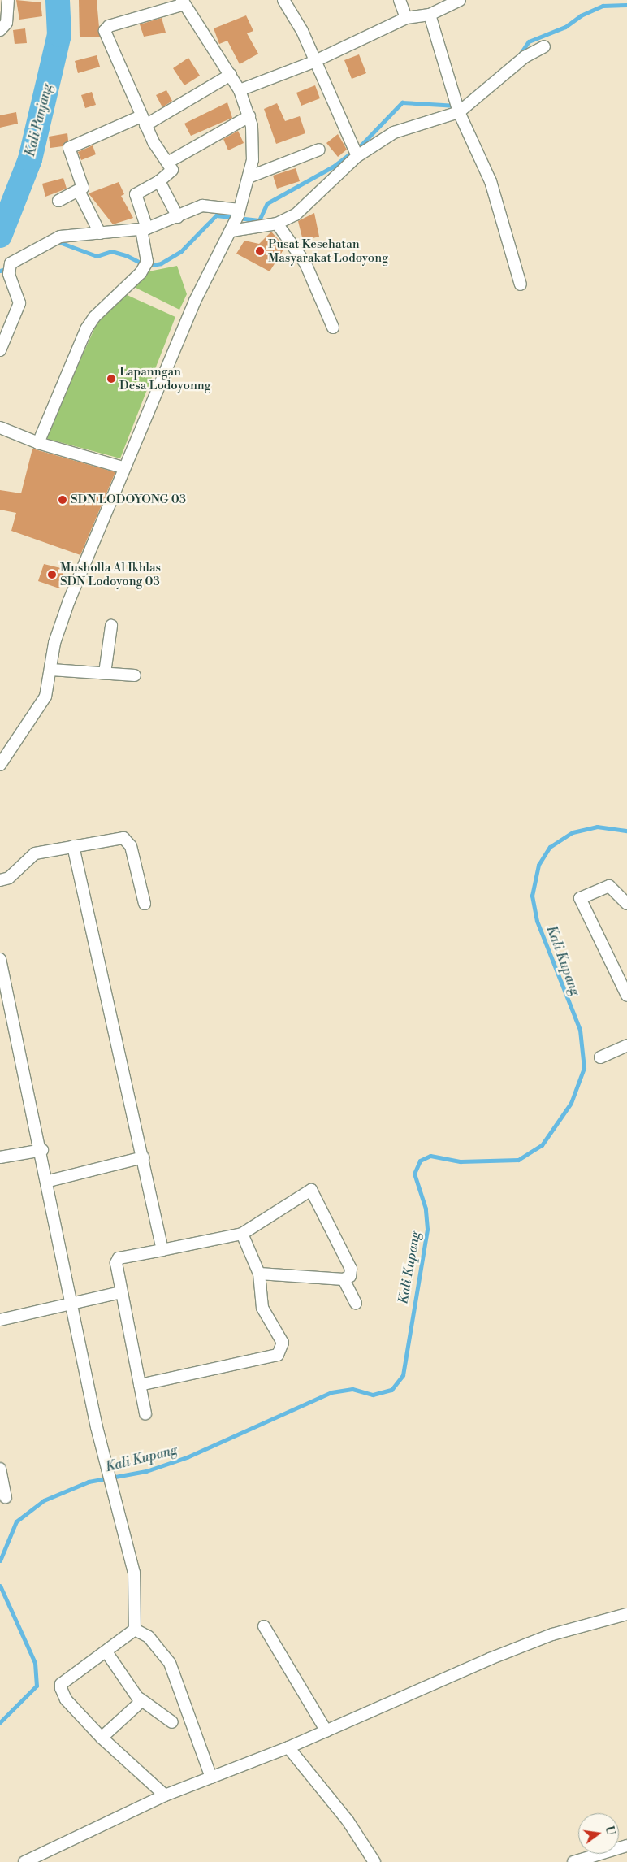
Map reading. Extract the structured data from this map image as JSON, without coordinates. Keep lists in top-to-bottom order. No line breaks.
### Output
{"water":["Kali Panjang","Kali Kupang"],"places":["Pusat Kesehatan Masyarakat Lodoyong","Lapanngan Desa Lodoyonng","SDN LODOYONG 03","Musholla Al Ikhlas SDN Lodoyong 03"],"north":"right"}
